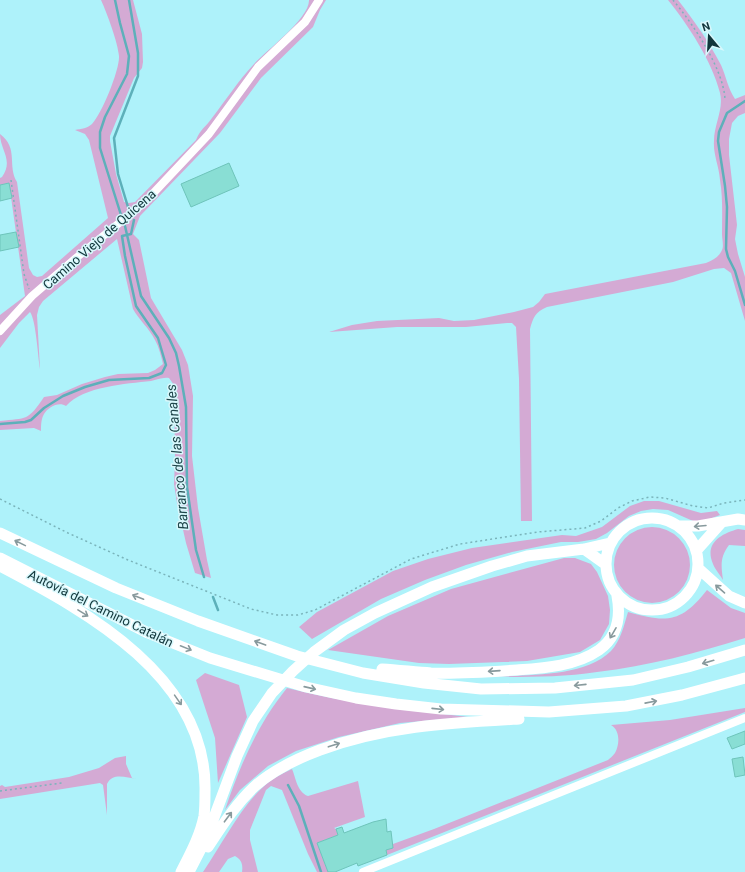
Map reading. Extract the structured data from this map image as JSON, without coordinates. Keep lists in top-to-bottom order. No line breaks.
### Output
{"streets":{"highway":["Autovía del Camino Catalán"],"street":["Camino Viejo de Quicena"]},"water":["Barranco de las Canales"],"north":"top"}
